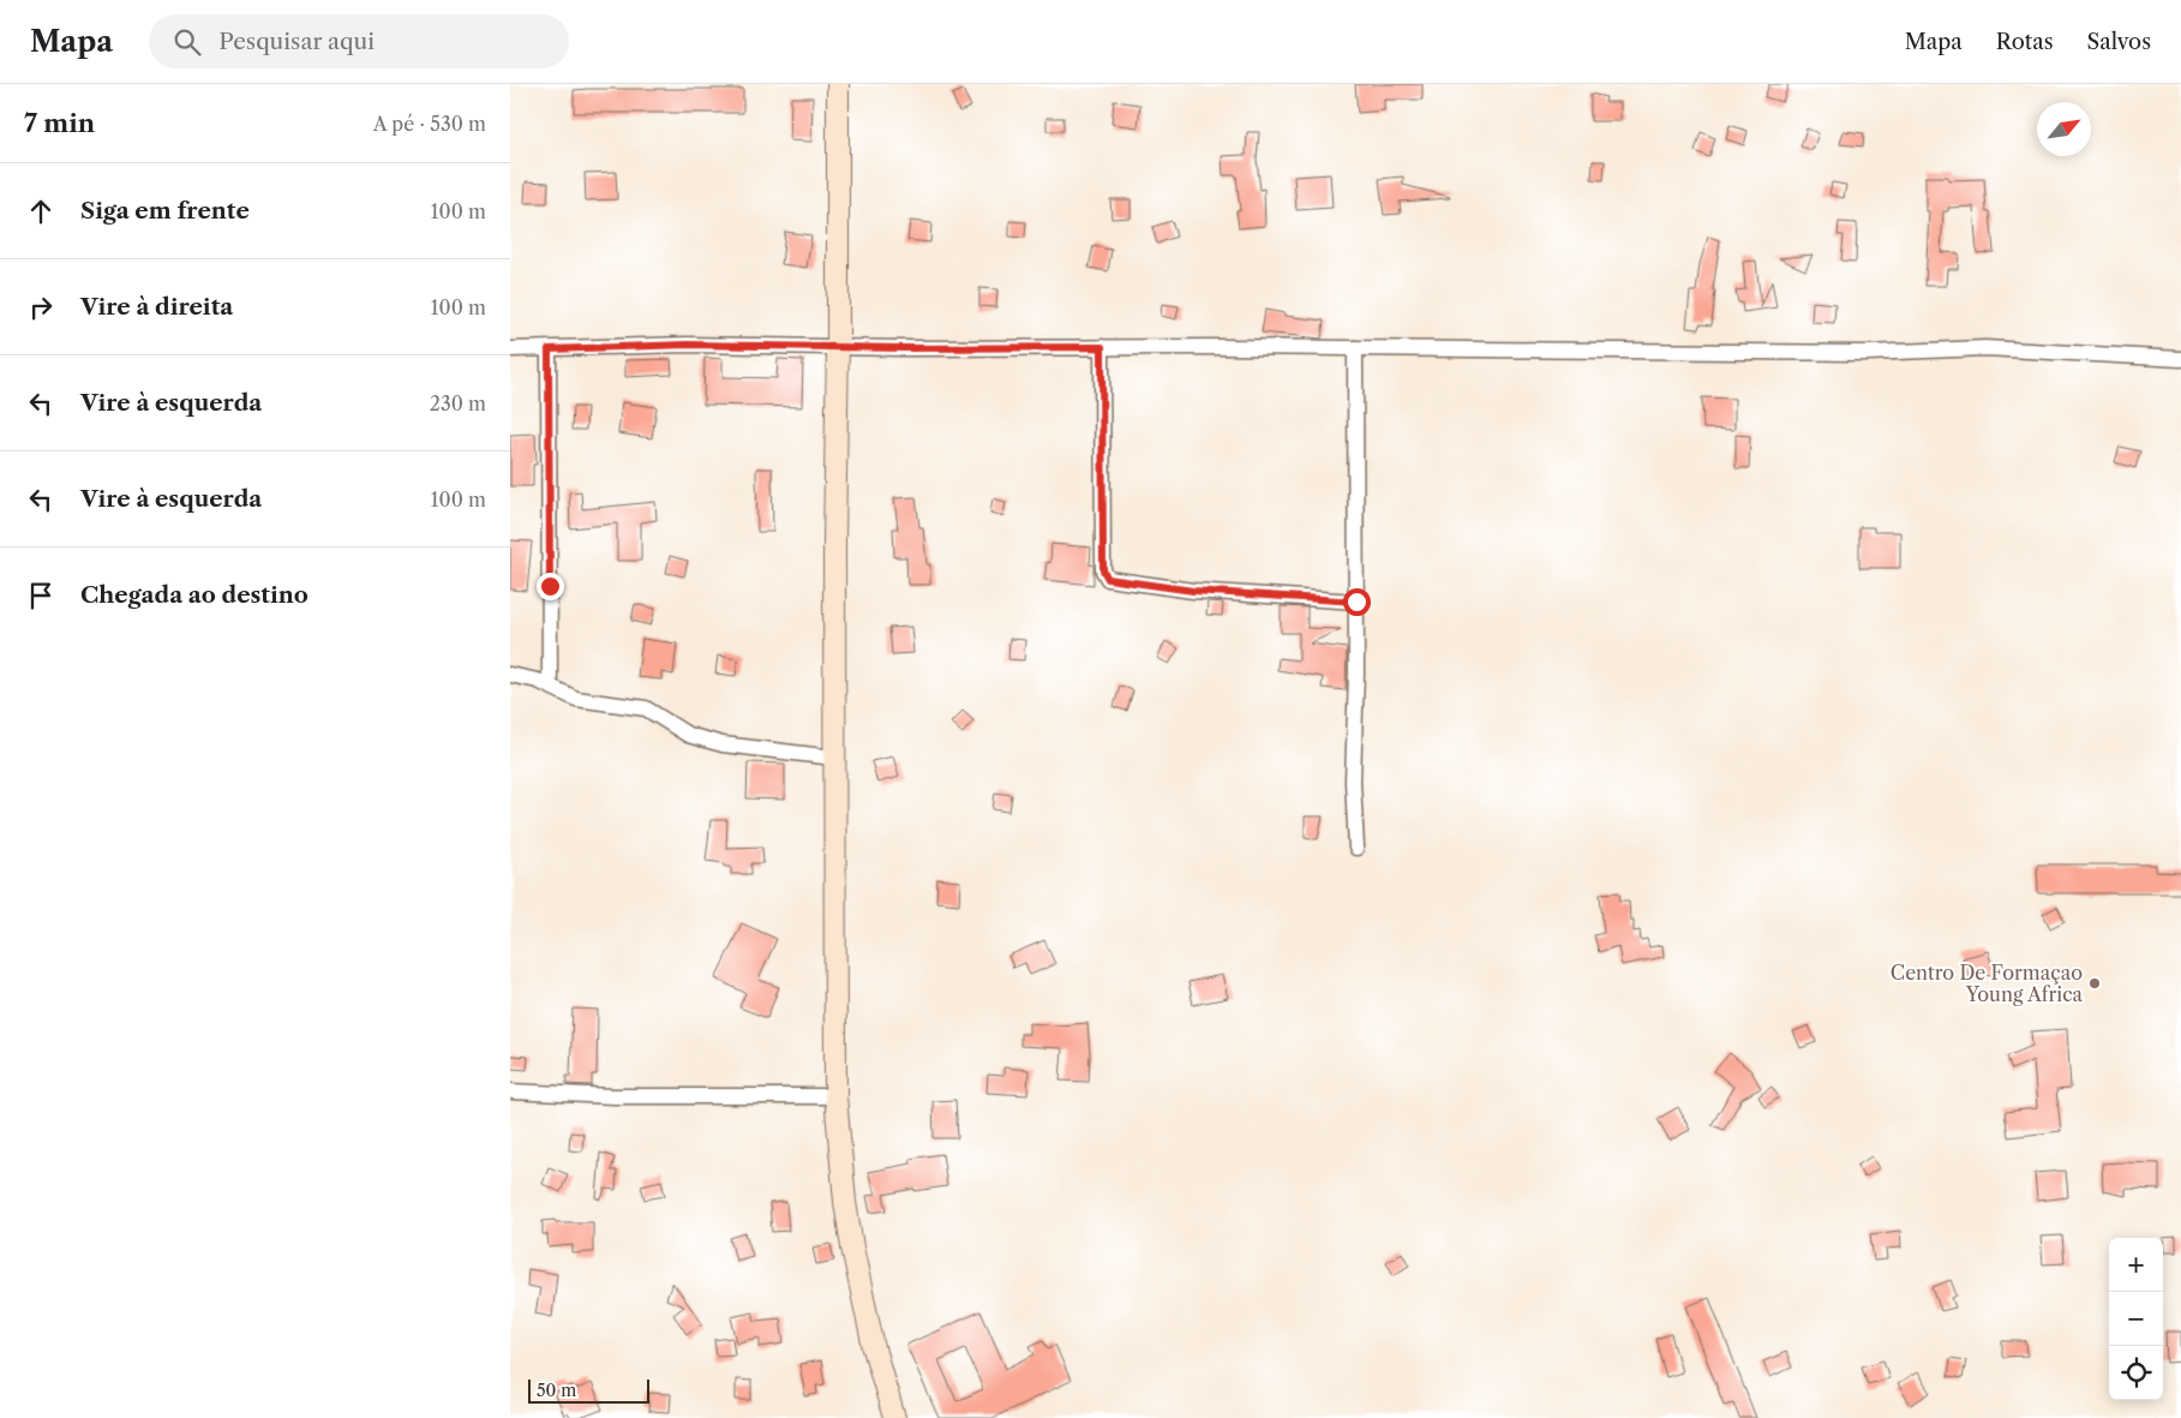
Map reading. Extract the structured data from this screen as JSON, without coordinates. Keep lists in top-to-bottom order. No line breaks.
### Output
{"places":["Centro De Formaçao Young Africa"],"scale_bar":"50 m","north":"top right","page":{"header":"Mapa","search":"Pesquisar aqui","nav":["Mapa","Rotas","Salvos"],"heading":["7 min","A pé · 530 m"],"list":[["Siga em frente","100 m"],["Vire à direita","100 m"],["Vire à esquerda","230 m"],["Vire à esquerda","100 m"],"Chegada ao destino"],"map_buttons":["+","−"],"scale":"50 m"}}
